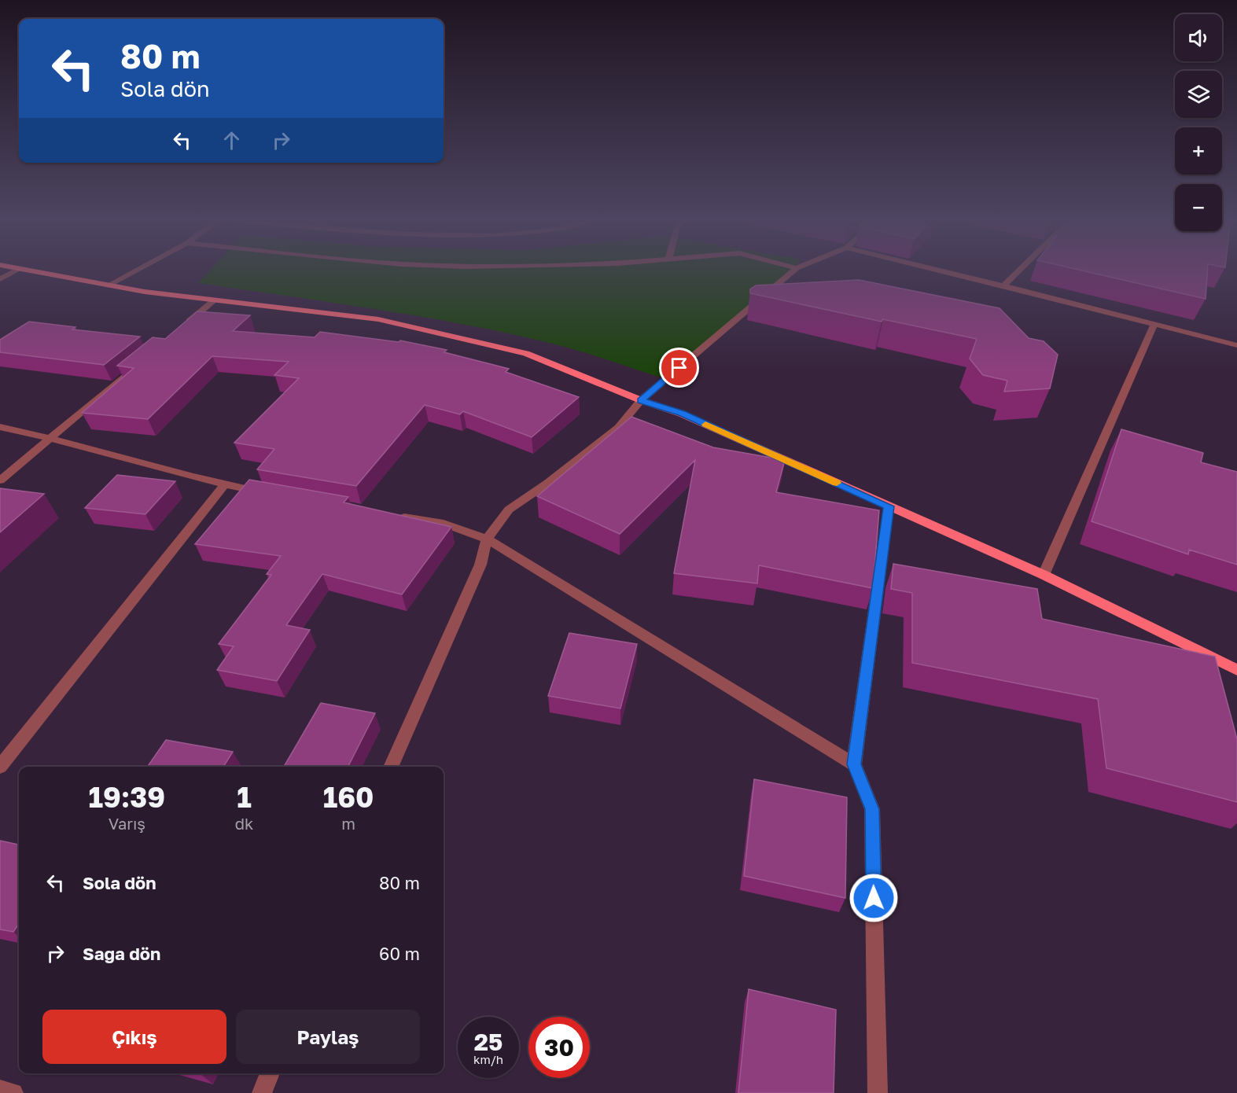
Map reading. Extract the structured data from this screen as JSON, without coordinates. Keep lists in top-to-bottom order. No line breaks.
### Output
{"page":{"map_buttons":["+","−"],"turn":["80 m","Sola dön"],"eta":["19:39","Varış","1","dk","160","m"],"list":[{"name":"Sola dön","value":"80 m"},{"name":"Sağa dön","value":"60 m"}],"buttons":["Çıkış","Paylaş"],"speed":"25 km/h","limit":"30"}}
